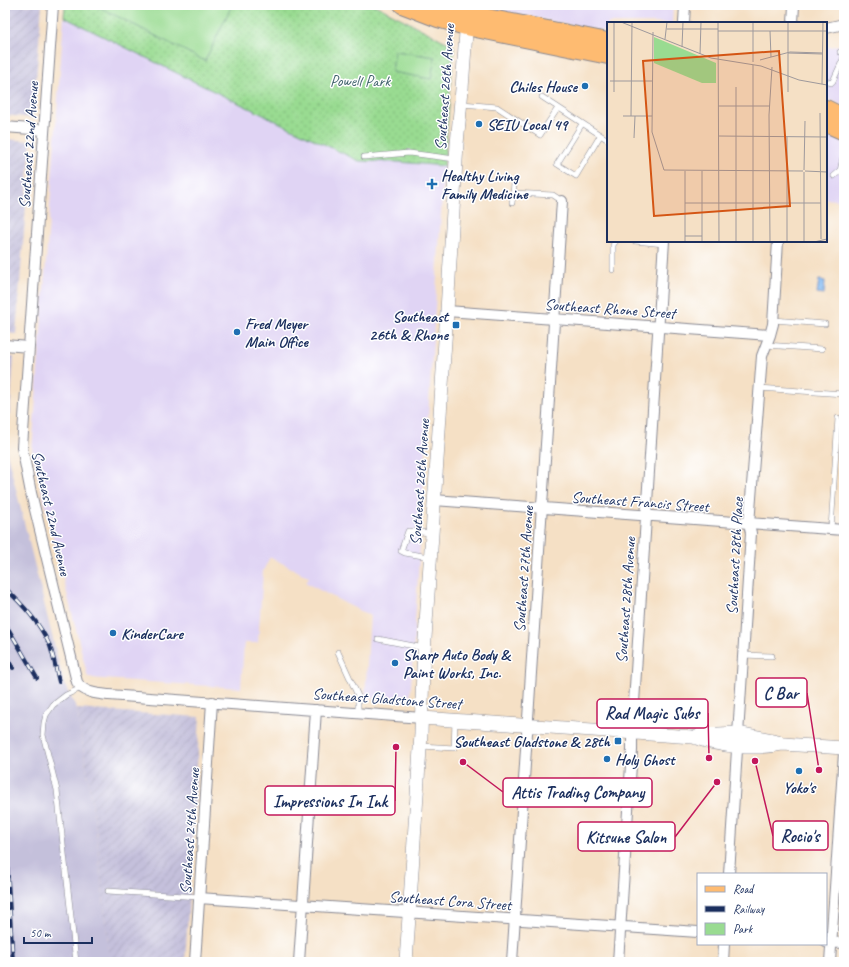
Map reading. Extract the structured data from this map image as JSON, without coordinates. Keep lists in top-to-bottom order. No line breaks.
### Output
{"streets":{"street":["Southeast 26th Avenue","Southeast 22nd Avenue","Southeast Rhone Street","Southeast Francis Street","Southeast 28th Place","Southeast 27th Avenue","Southeast 28th Avenue","Southeast Gladstone Street","Southeast 24th Avenue","Southeast Cora Street"]},"crossings":[["Southeast 26th Avenue","Southeast Rhone Street"],["Southeast 26th Avenue","Southeast Francis Street"],["Southeast 26th Avenue","Southeast Gladstone Street"],["Southeast 26th Avenue","Southeast Cora Street"],["Southeast 22nd Avenue","Southeast Gladstone Street"],["Southeast Rhone Street","Southeast 28th Place"],["Southeast Rhone Street","Southeast 27th Avenue"],["Southeast Rhone Street","Southeast 28th Avenue"],["Southeast Francis Street","Southeast 28th Place"],["Southeast Francis Street","Southeast 27th Avenue"],["Southeast Francis Street","Southeast 28th Avenue"],["Southeast 28th Place","Southeast Gladstone Street"],["Southeast 27th Avenue","Southeast Gladstone Street"],["Southeast 27th Avenue","Southeast Cora Street"],["Southeast 28th Avenue","Southeast Gladstone Street"],["Southeast 28th Avenue","Southeast Cora Street"],["Southeast Gladstone Street","Southeast 24th Avenue"],["Southeast 24th Avenue","Southeast Cora Street"]],"parks":["Powell Park"],"places":{"other":["Chiles House","SEIU Local 49","Fred Meyer Main Office","KinderCare","Sharp Auto Body & Paint Works, Inc.","Impressions In Ink","Rad Magic Subs","Holy Ghost","Rocio's","Attis Trading Company","C Bar","Yoko's","Kitsune Salon"],"health":["Healthy Living Family Medicine"],"transit":["Southeast 26th & Rhone","Southeast Gladstone & 28th"]},"legend":["Road","Railway","Park"],"scale_bar":"50 m"}
